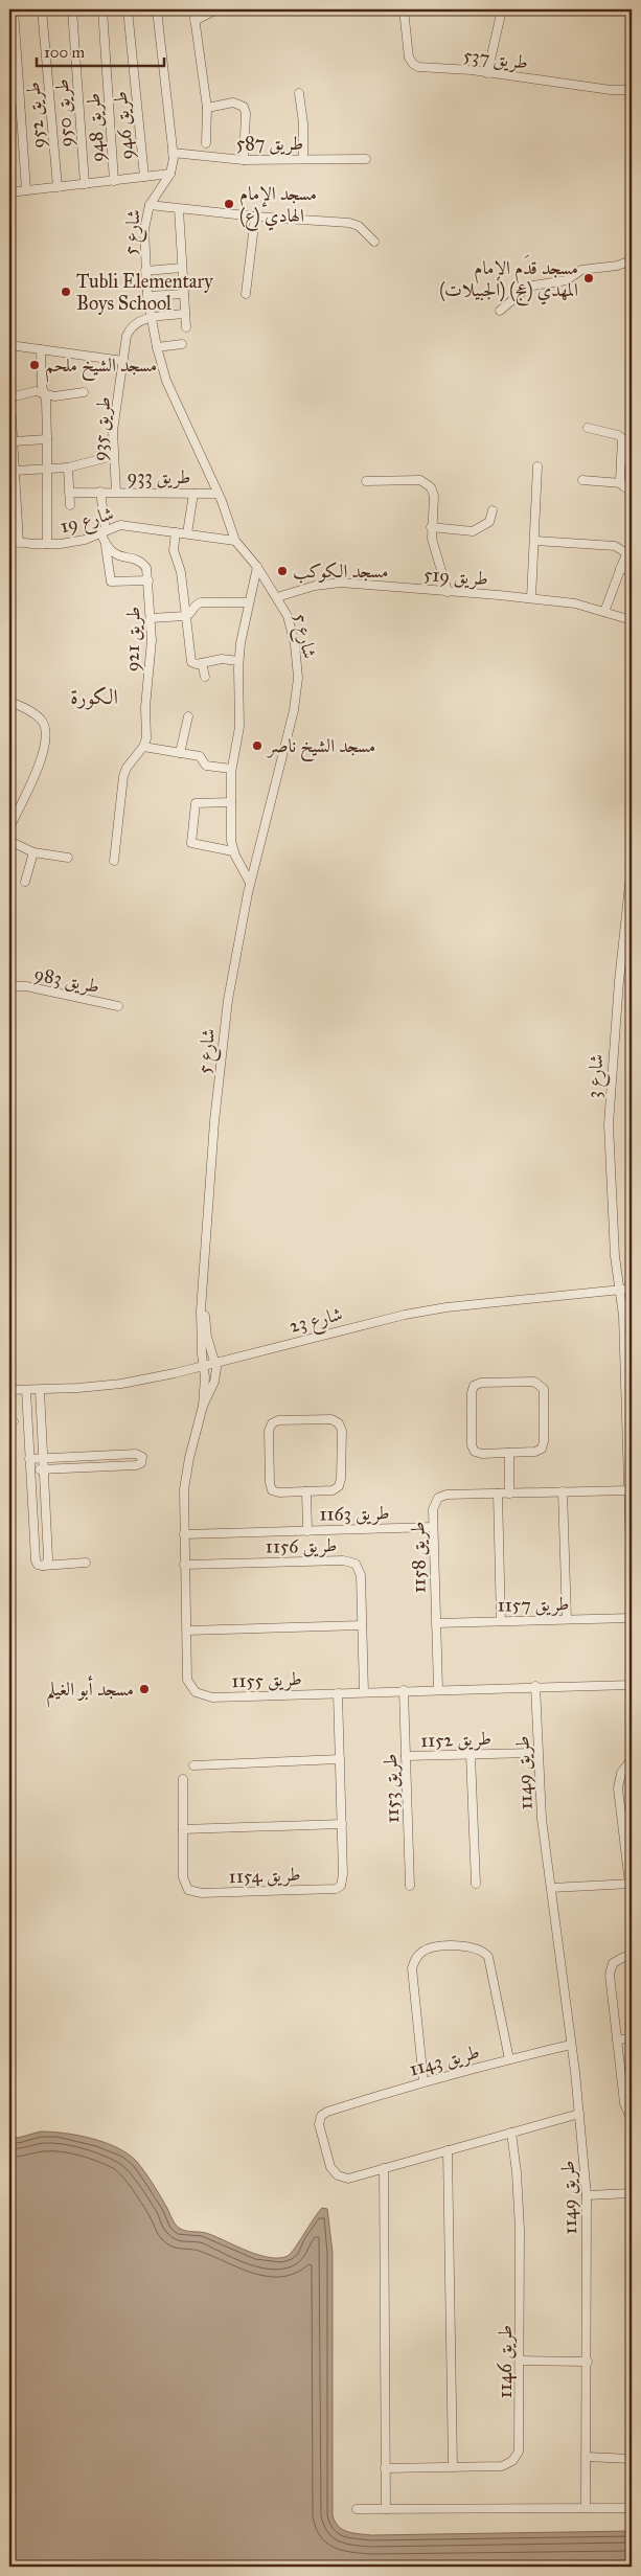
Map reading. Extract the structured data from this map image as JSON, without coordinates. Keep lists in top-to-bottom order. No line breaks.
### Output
{"streets":{"street":["طريق 537","طريق 950","طريق 952","طريق 946","طريق 948","طريق 587","شارع 5","طريق 935","طريق 933","شارع 19","طريق 519","طريق 921","طريق 983","شارع 3","شارع 23","طريق 1163","طريق 1156","طريق 1158","طريق 1157","طريق 1155","طريق 1152","طريق 1149","طريق 1153","طريق 1154","طريق 1143","طريق 1146"]},"crossings":[["طريق 587","شارع 5"],["شارع 5","طريق 935"],["شارع 5","طريق 933"],["شارع 5","شارع 19"],["شارع 5","طريق 519"],["شارع 5","شارع 23"],["شارع 5","طريق 1155"],["طريق 935","طريق 933"],["طريق 933","شارع 19"],["شارع 3","شارع 23"],["شارع 3","طريق 1158"],["شارع 23","طريق 1155"],["طريق 1163","طريق 1158"],["طريق 1163","طريق 1155"],["طريق 1156","طريق 1155"],["طريق 1158","طريق 1157"],["طريق 1158","طريق 1155"],["طريق 1155","طريق 1149"],["طريق 1155","طريق 1153"],["طريق 1155","طريق 1154"],["طريق 1152","طريق 1149"],["طريق 1152","طريق 1153"],["طريق 1149","طريق 1143"]],"districts":["الكورة"],"places":["مسجد الإمام الهادي (ع)","مسجد قدَم الإمام المهدي (عج) (الجبيلات)","Tubli Elementary Boys School","مسجد الشيخ ملحم","مسجد الكوكب","مسجد الشيخ ناصر","مسجد أبو الغيلم"],"scale_bar":"100 m"}
